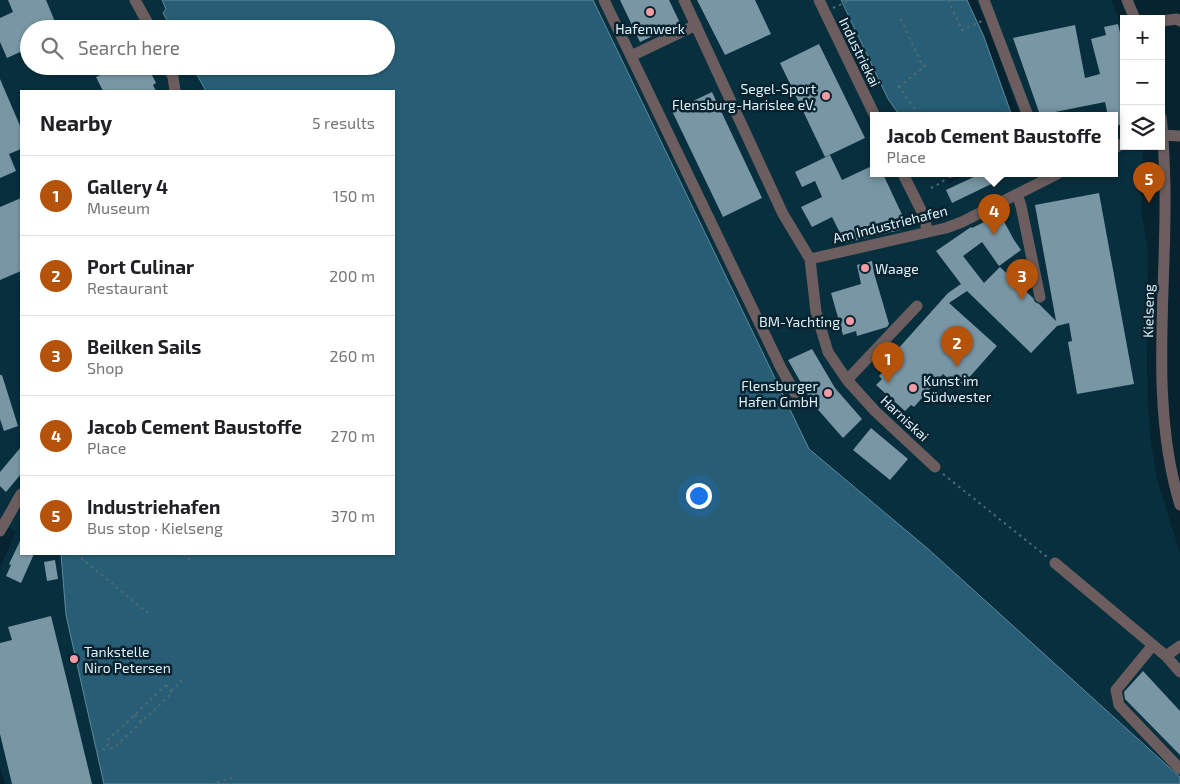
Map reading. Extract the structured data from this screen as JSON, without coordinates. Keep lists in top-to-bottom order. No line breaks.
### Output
{"streets":{"street":["Industriekai","Am Industriehafen","Kielseng","Harniskai"]},"crossings":[["Am Industriehafen","Harniskai"]],"places":["Hafenwerk","Segel-Sport Flensburg-Harislee eV.","Waage","BM-Yachting","Kunst im Südwester","Flensburger Hafen GmbH","Tankstelle Niro Petersen"],"page":{"map_buttons":["+","−"],"search":"Search here","heading":["Nearby","5 results"],"popup":["Jacob Cement Baustoffe","Place"],"list":[{"mark":"1","name":"Gallery 4","note":"Museum","value":"150 m"},{"mark":"2","name":"Port Culinar","note":"Restaurant","value":"200 m"},{"mark":"3","name":"Beilken Sails","note":"Shop","value":"260 m"},{"mark":"4","name":"Jacob Cement Baustoffe","note":"Place","value":"270 m"},{"mark":"5","name":"Industriehafen","note":"Bus stop · Kielseng","value":"370 m"}],"pins":["5","4","3","2","1"]}}
